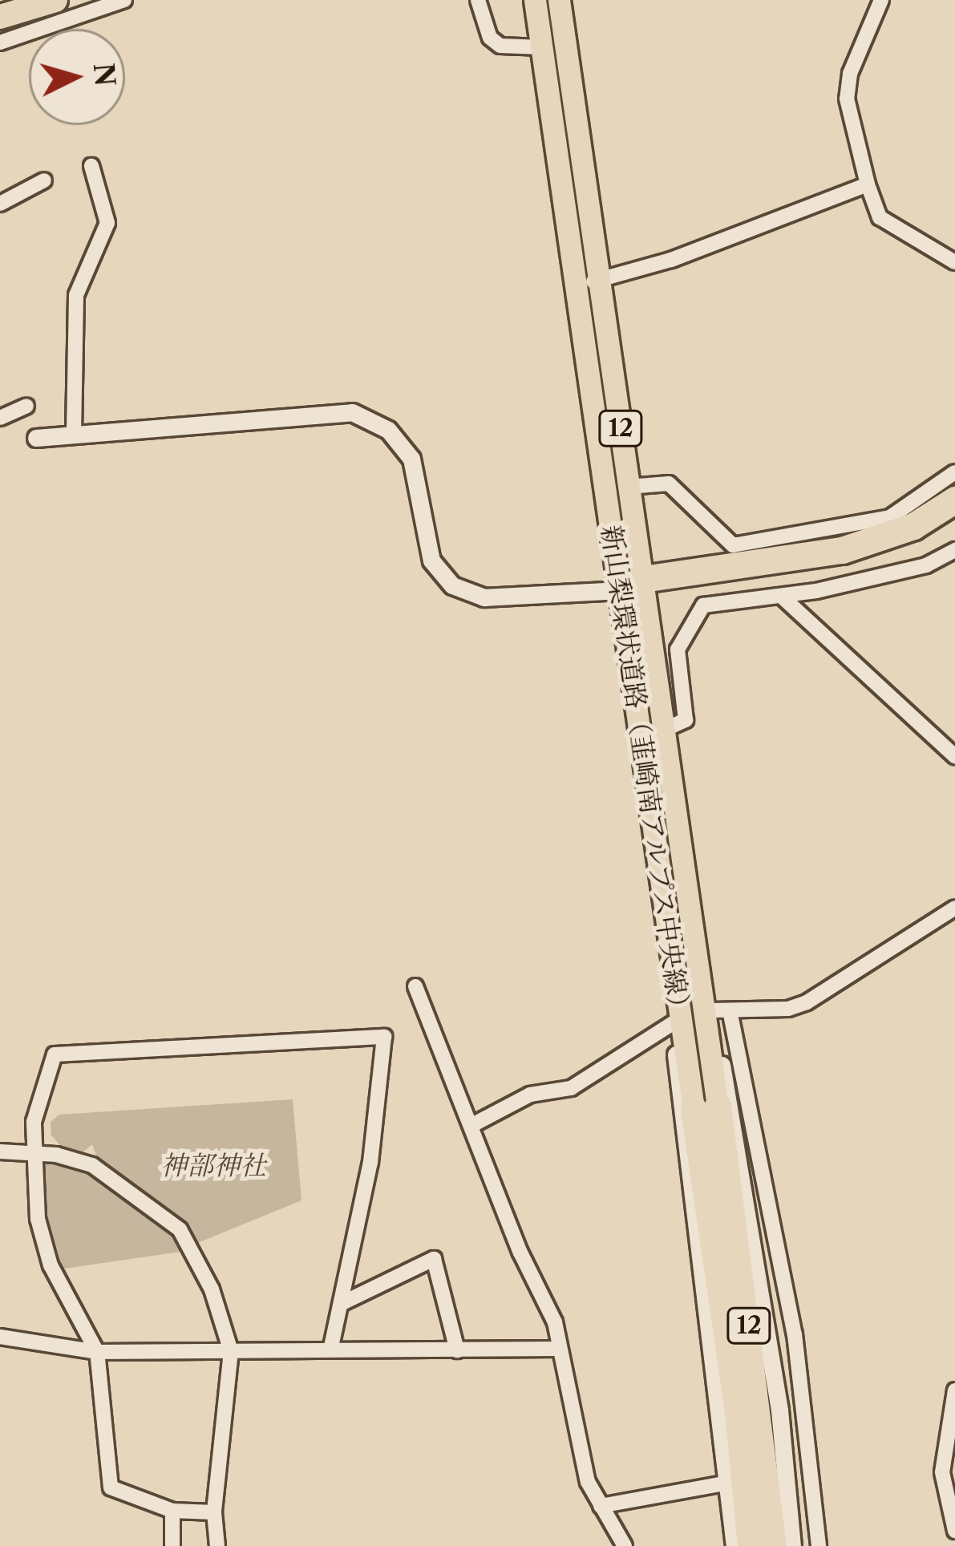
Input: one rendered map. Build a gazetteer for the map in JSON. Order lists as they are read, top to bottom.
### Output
{
  "streets": {
    "highway": ["12", "新山梨環状道路（韮崎南アルプス中央線）"]
  },
  "parks": ["神部神社"],
  "north": "right"
}
